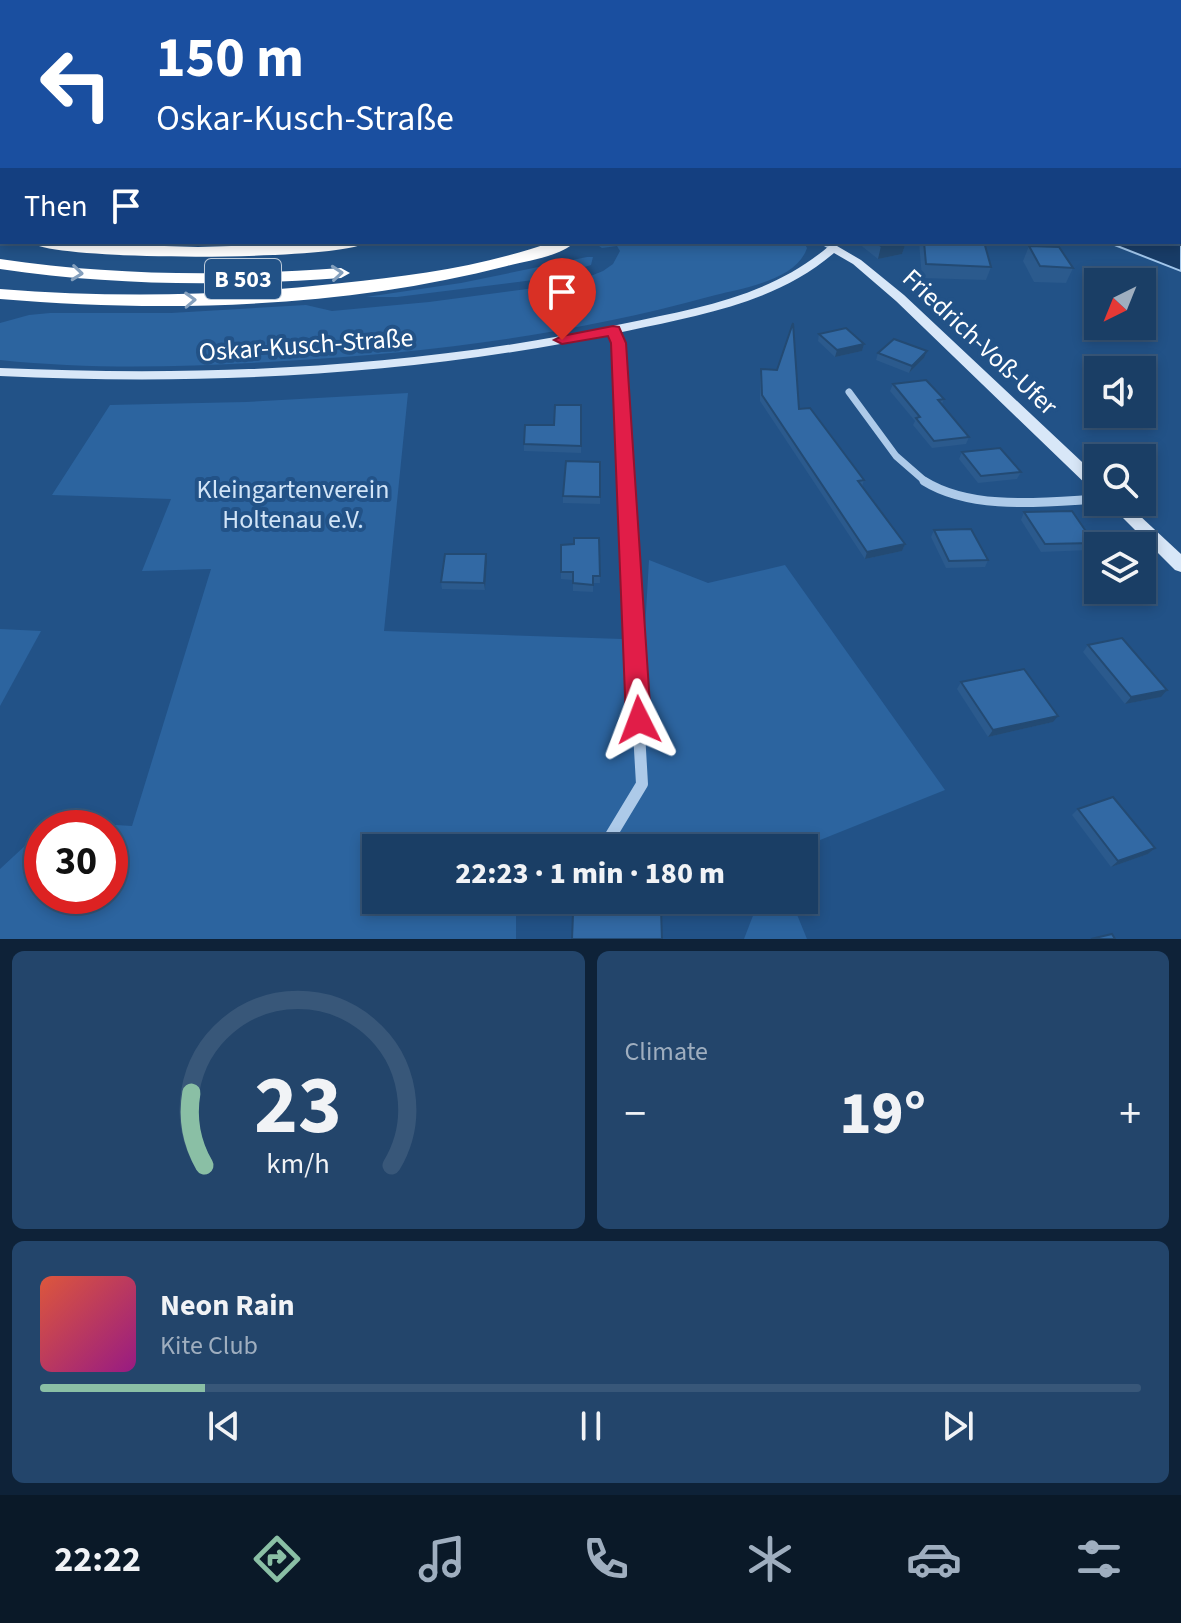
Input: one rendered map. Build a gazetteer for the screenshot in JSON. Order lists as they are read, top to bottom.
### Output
{
  "streets": {
    "highway": ["B 503"],
    "street": ["Friedrich-Voß-Ufer", "Oskar-Kusch-Straße"]
  },
  "crossings": [
    ["Friedrich-Voß-Ufer", "Oskar-Kusch-Straße"]
  ],
  "parks": ["Kleingartenverein Holtenau e.V."],
  "north": "bottom left",
  "page": {
    "turn": ["150 m", "Oskar-Kusch-Straße"],
    "then": "Then",
    "limit": "30",
    "trip": "22:23 · 1 min · 180 m",
    "tile": "Climate",
    "heat": ["−", "19°", "+"],
    "song": ["Neon Rain", "Kite Club"],
    "tabs": "22:22",
    "gauge": ["23", "km/h"]
  }
}
